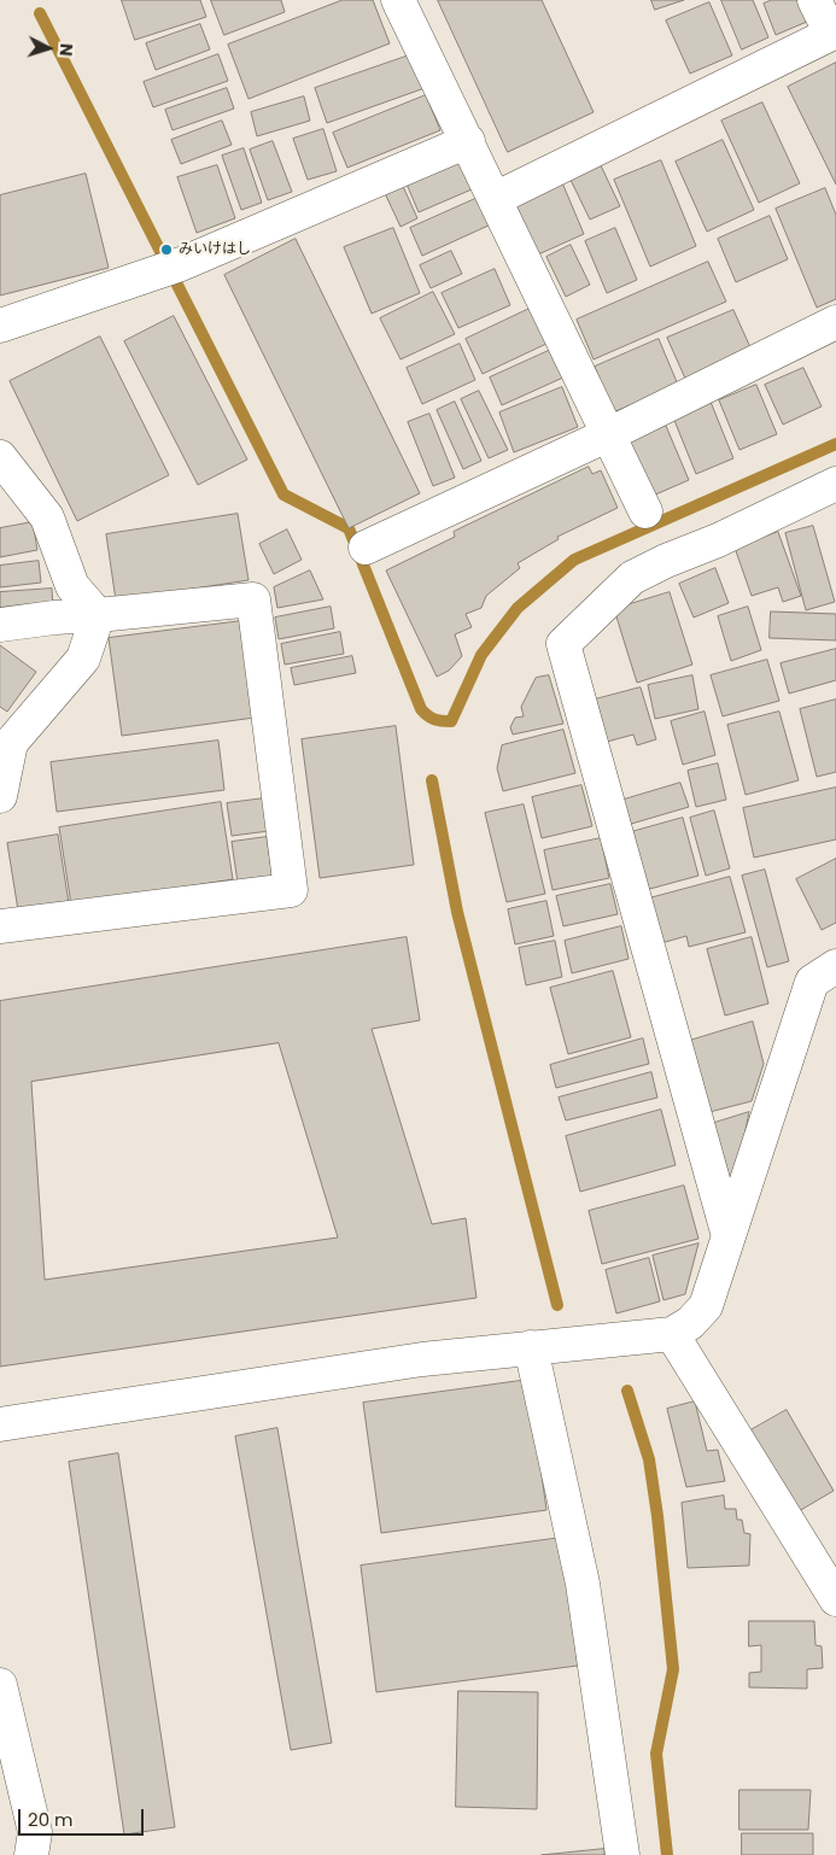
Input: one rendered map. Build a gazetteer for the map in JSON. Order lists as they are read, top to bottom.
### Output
{
  "places": ["みいけはし"],
  "scale_bar": "20 m",
  "north": "right"
}
